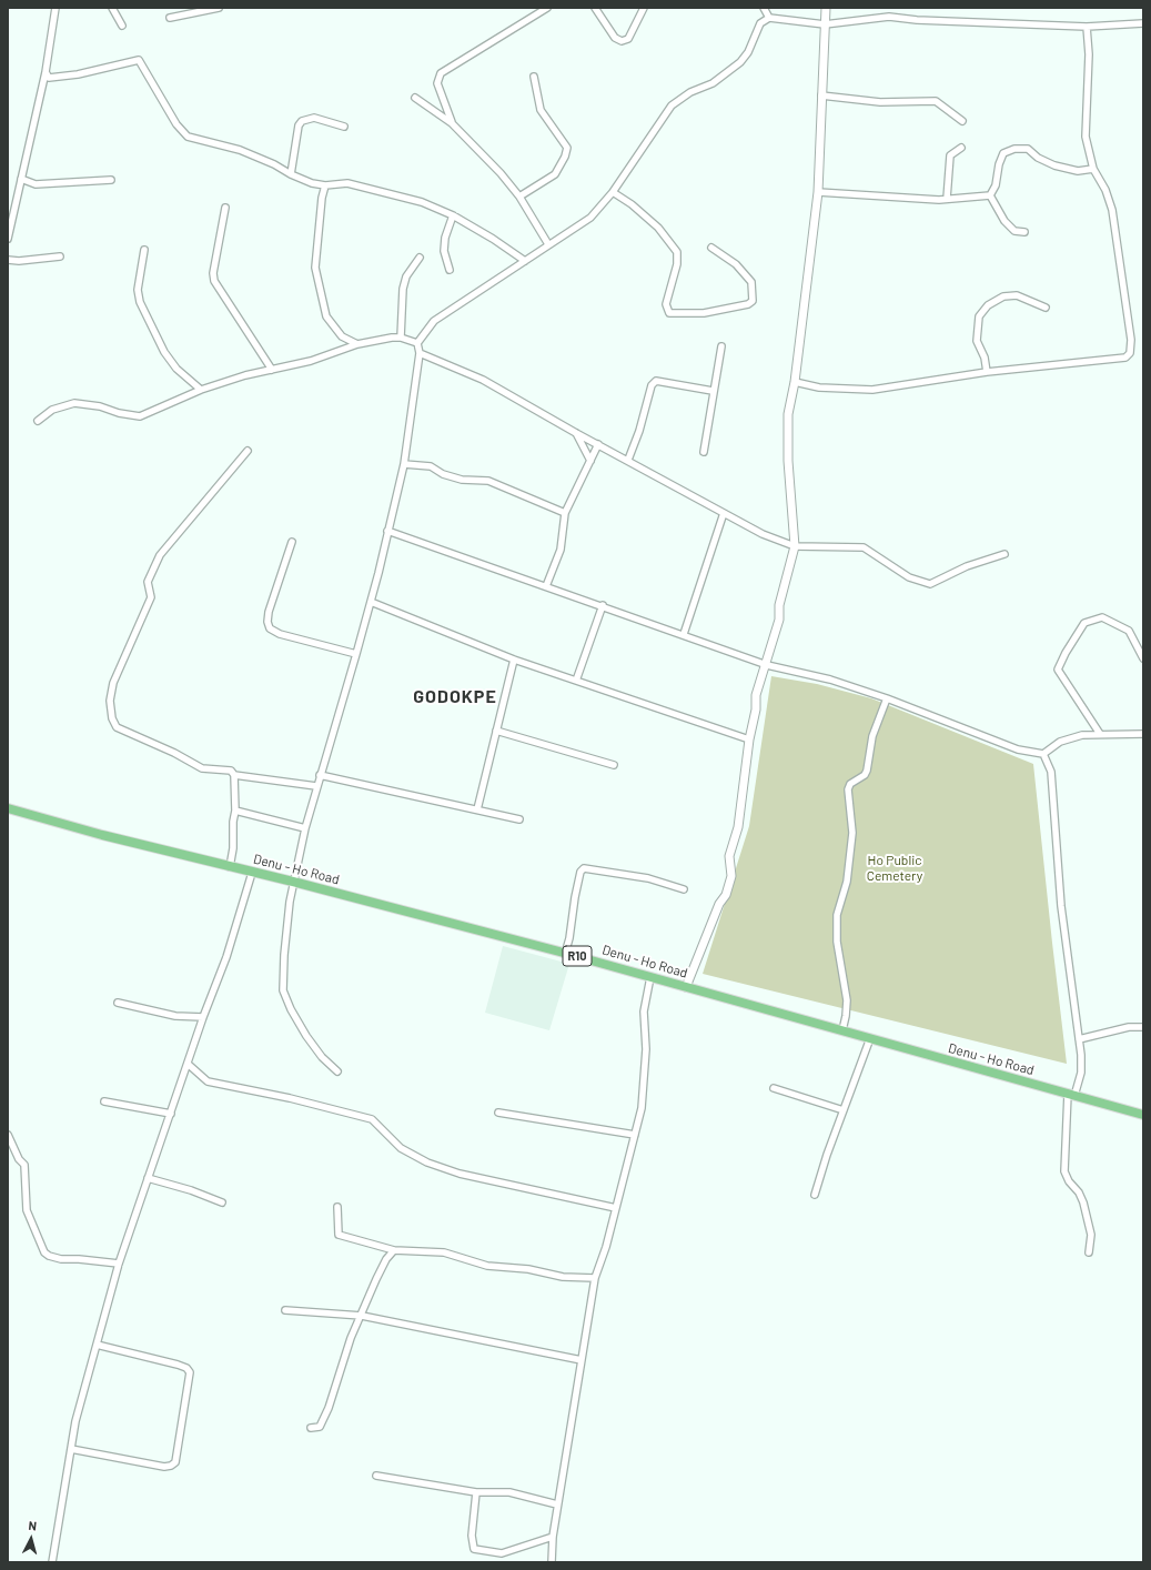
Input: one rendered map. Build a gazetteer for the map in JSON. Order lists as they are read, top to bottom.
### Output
{
  "streets": {
    "main road": ["Denu - Ho Road", "R10"]
  },
  "districts": ["GODOKPE"],
  "parks": ["Ho Public Cemetery"],
  "north": "top"
}
